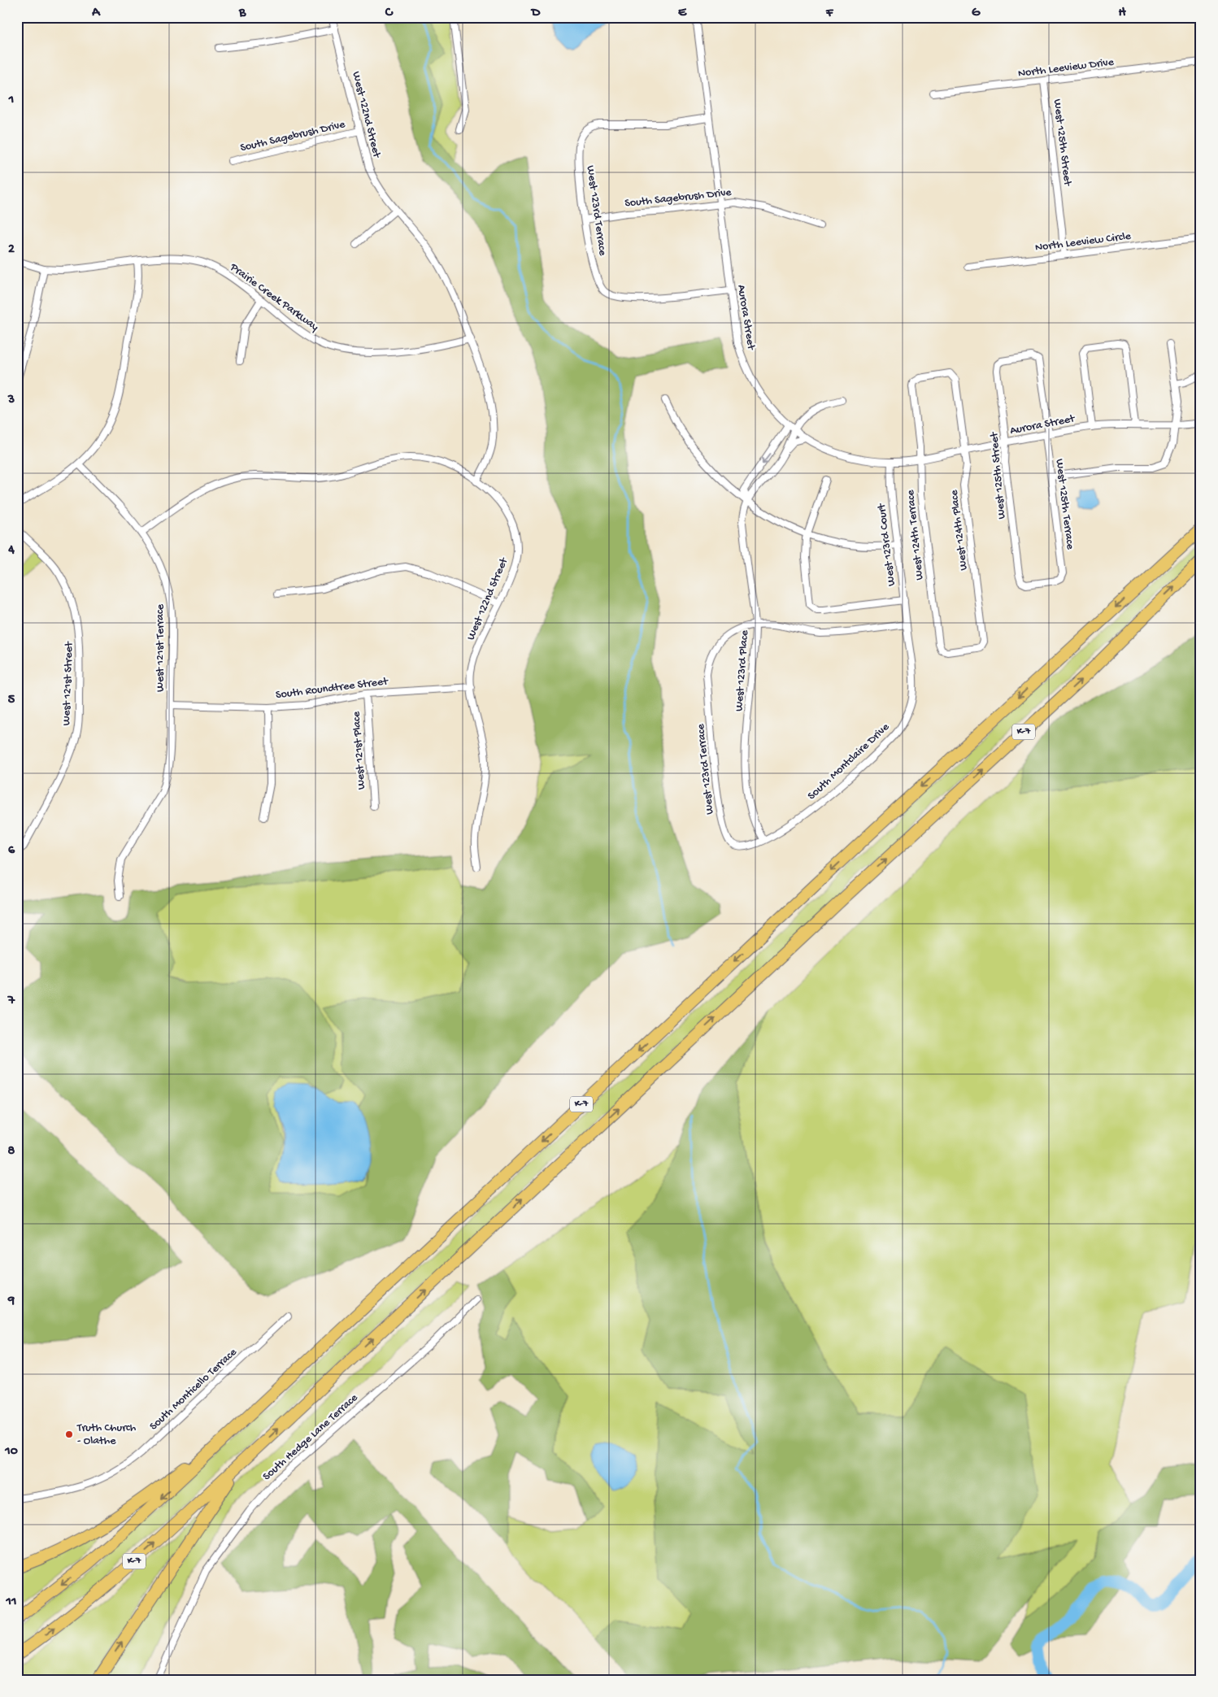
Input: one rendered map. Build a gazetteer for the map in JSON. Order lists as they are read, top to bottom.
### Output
{
  "streets": {
    "highway": ["K-7"],
    "street": [
      "North Leeview Drive",
      "West 122nd Street",
      "South Sagebrush Drive",
      "West 125th Street",
      "West 123rd Terrace",
      "North Leeview Circle",
      "Prairie Creek Parkway",
      "Aurora Street",
      "West 125th Terrace",
      "West 124th Place",
      "West 124th Terrace",
      "West 123rd Court",
      "West 121st Terrace",
      "West 123rd Place",
      "West 121st Street",
      "South Roundtree Street",
      "West 121st Place",
      "South Montclaire Drive",
      "South Monticello Terrace",
      "South Hedge Lane Terrace"
    ]
  },
  "crossings": [
    ["North Leeview Drive", "West 125th Street"],
    ["West 122nd Street", "South Sagebrush Drive"],
    ["West 122nd Street", "Prairie Creek Parkway"],
    ["West 122nd Street", "South Roundtree Street"],
    ["South Sagebrush Drive", "West 123rd Terrace"],
    ["South Sagebrush Drive", "Aurora Street"],
    ["West 125th Street", "North Leeview Circle"],
    ["West 125th Street", "Aurora Street"],
    ["West 125th Street", "West 125th Terrace"],
    ["West 123rd Terrace", "Aurora Street"],
    ["West 123rd Terrace", "West 123rd Place"],
    ["West 123rd Terrace", "South Montclaire Drive"],
    ["Aurora Street", "West 125th Terrace"],
    ["Aurora Street", "West 124th Place"],
    ["Aurora Street", "West 124th Terrace"],
    ["Aurora Street", "West 123rd Court"],
    ["Aurora Street", "West 123rd Place"],
    ["West 124th Place", "West 124th Terrace"],
    ["West 123rd Court", "South Montclaire Drive"],
    ["West 121st Terrace", "South Roundtree Street"],
    ["West 123rd Place", "South Montclaire Drive"],
    ["South Roundtree Street", "West 121st Place"]
  ],
  "places": ["Truth Church - Olathe"],
  "grid": {
    "columns": [
      "A",
      "B",
      "C",
      "D",
      "E",
      "F",
      "G",
      "H"
    ],
    "rows": [
      "1",
      "2",
      "3",
      "4",
      "5",
      "6",
      "7",
      "8",
      "9",
      "10",
      "11"
    ]
  }
}
